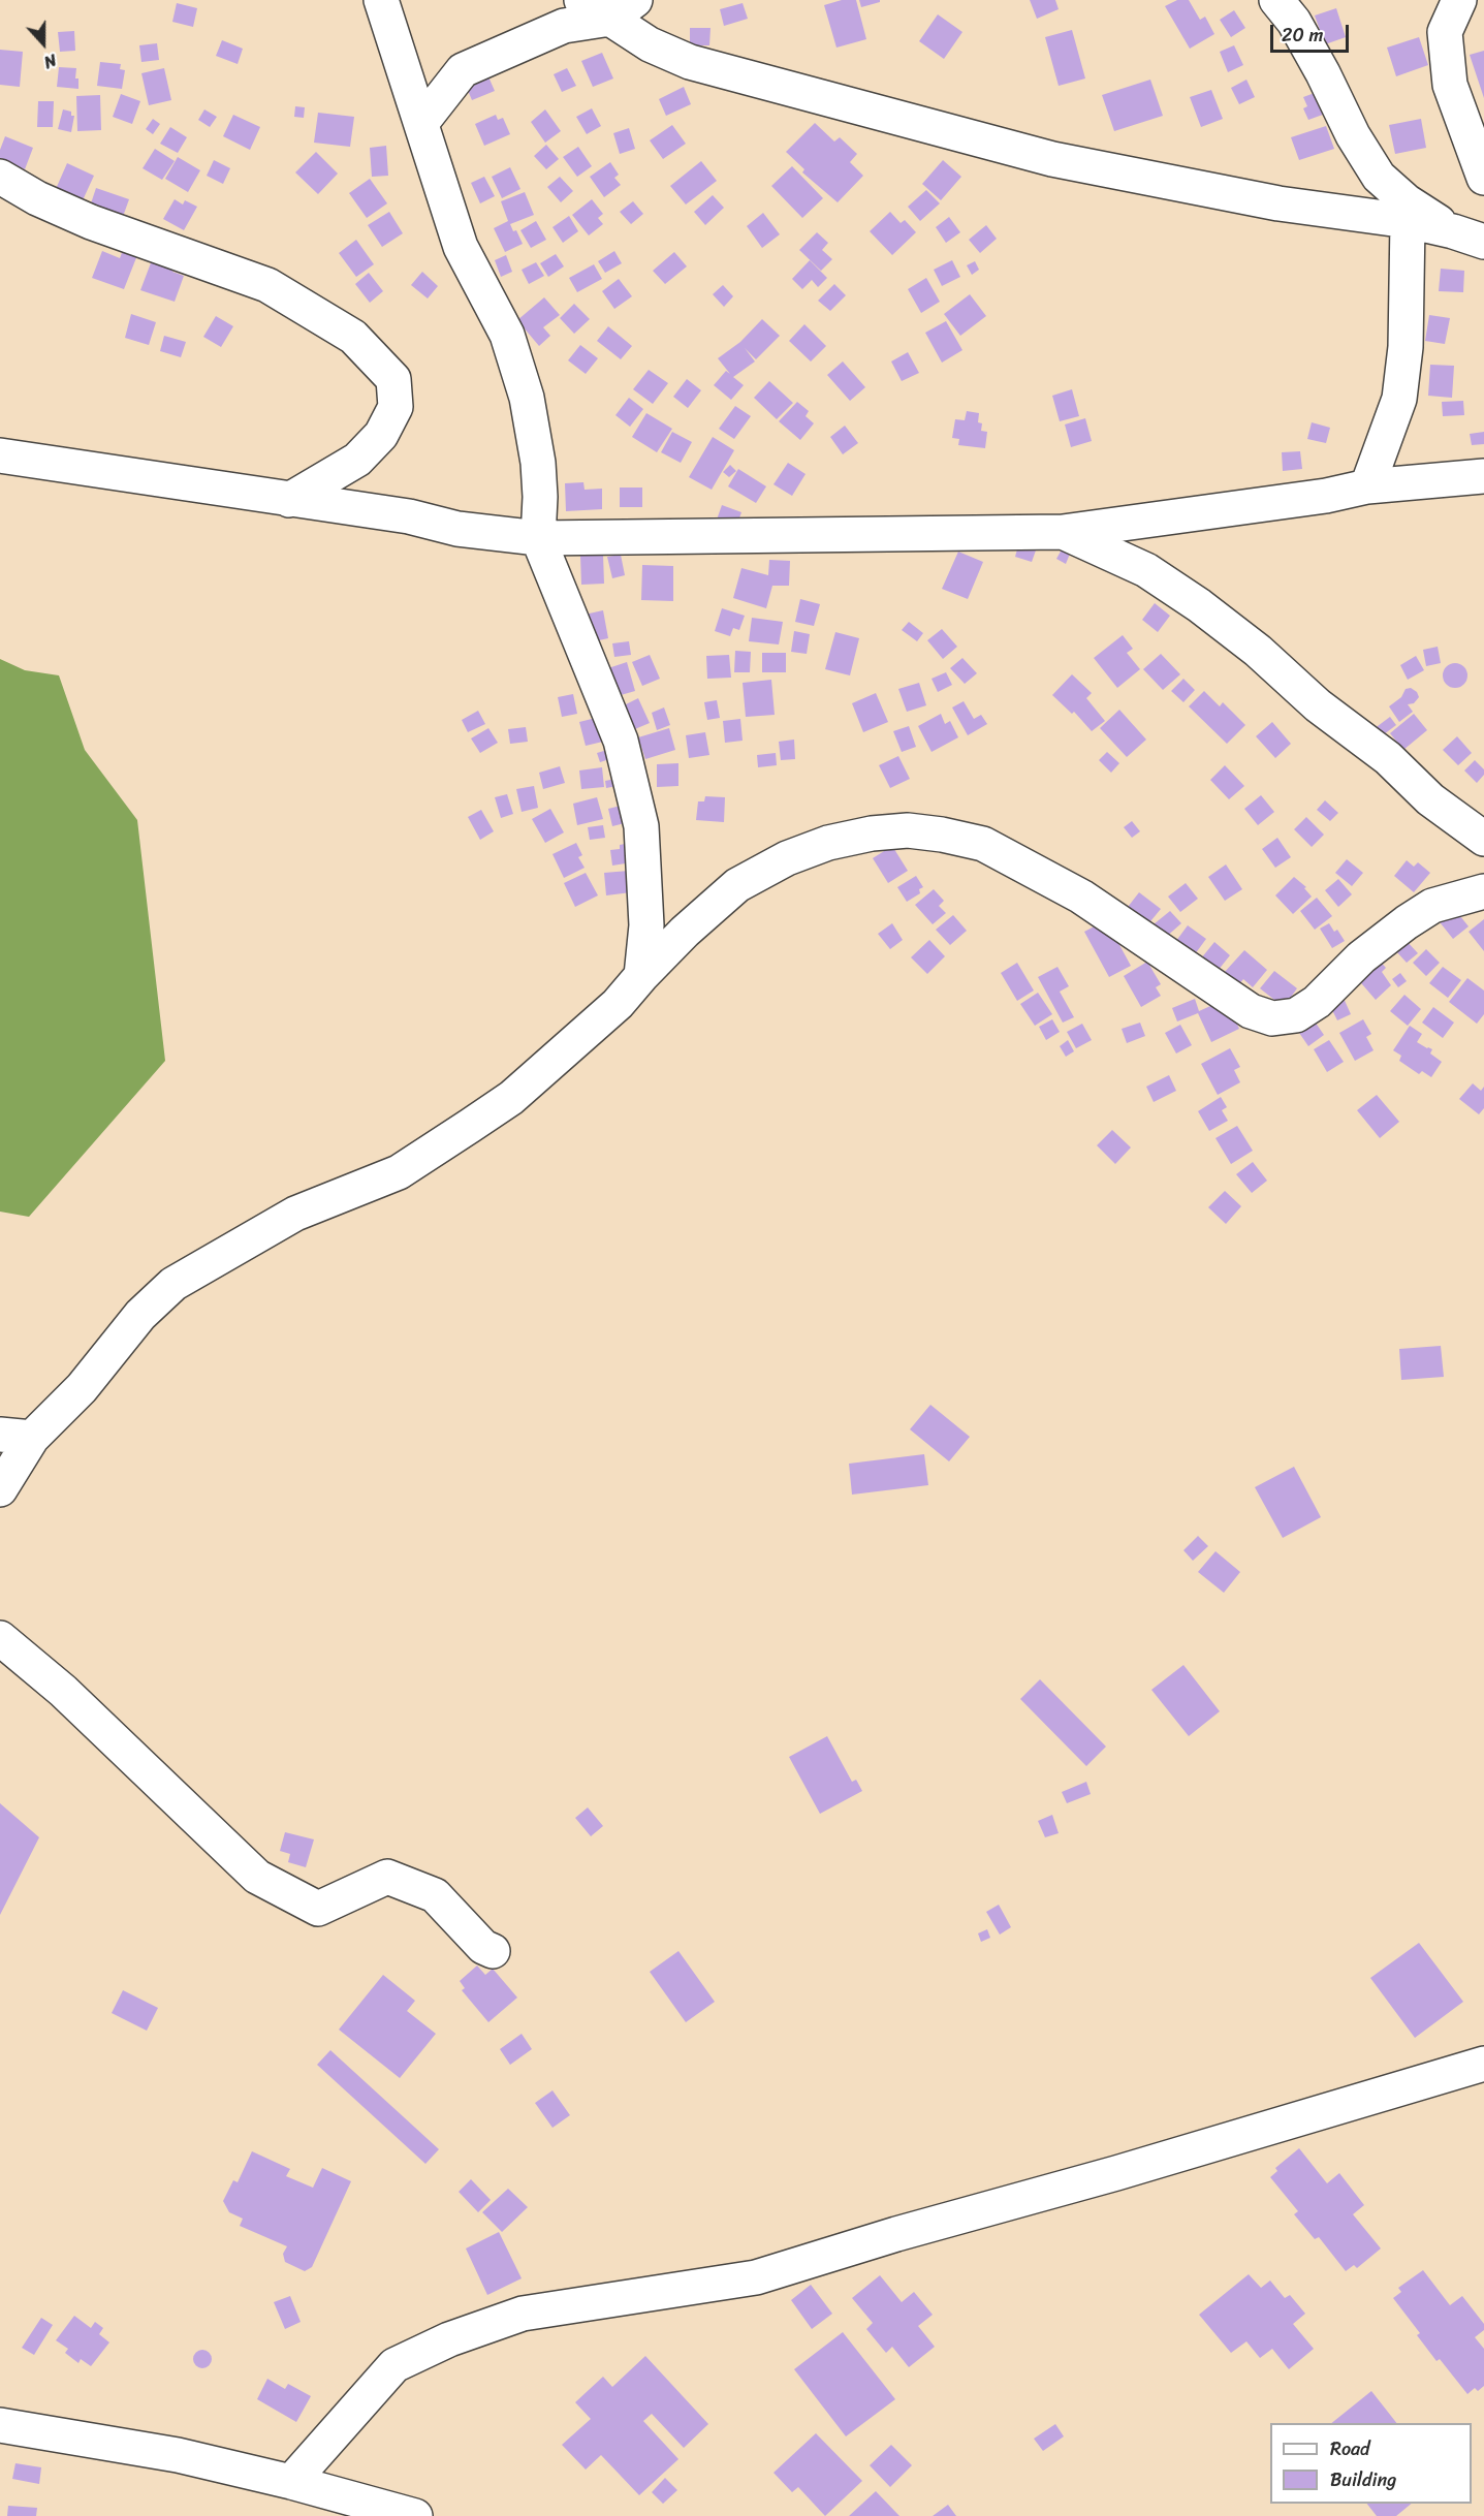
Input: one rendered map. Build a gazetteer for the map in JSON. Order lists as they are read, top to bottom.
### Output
{
  "legend": ["Road", "Building"],
  "scale_bar": "20 m",
  "north": "bottom"
}
